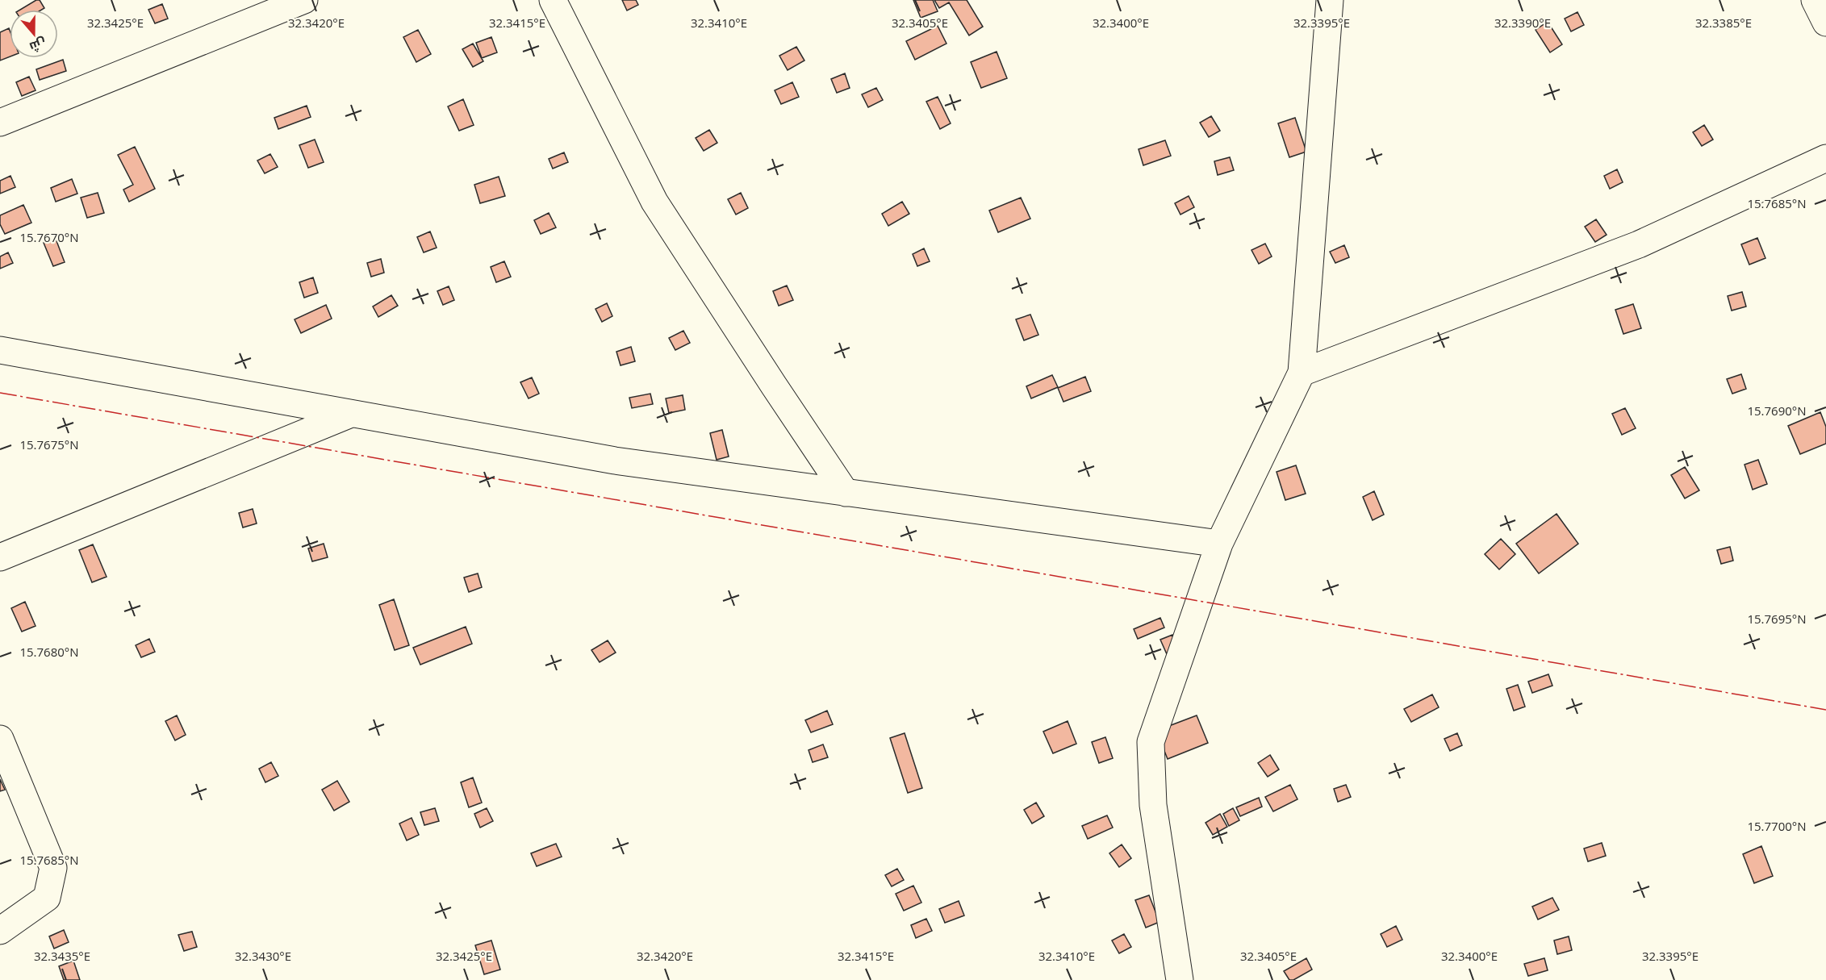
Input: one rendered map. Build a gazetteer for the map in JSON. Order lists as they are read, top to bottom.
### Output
{
  "north": "bottom",
  "coordinates": [
    "32.3390°E",
    "32.3385°E",
    "32.3425°E",
    "32.3420°E",
    "32.3415°E",
    "32.3410°E",
    "32.3405°E",
    "32.3400°E",
    "32.3395°E",
    "15.7685°N",
    "15.7670°N",
    "15.7690°N",
    "15.7675°N",
    "15.7695°N",
    "15.7680°N",
    "15.7700°N",
    "32.3435°E",
    "32.3430°E"
  ]
}
